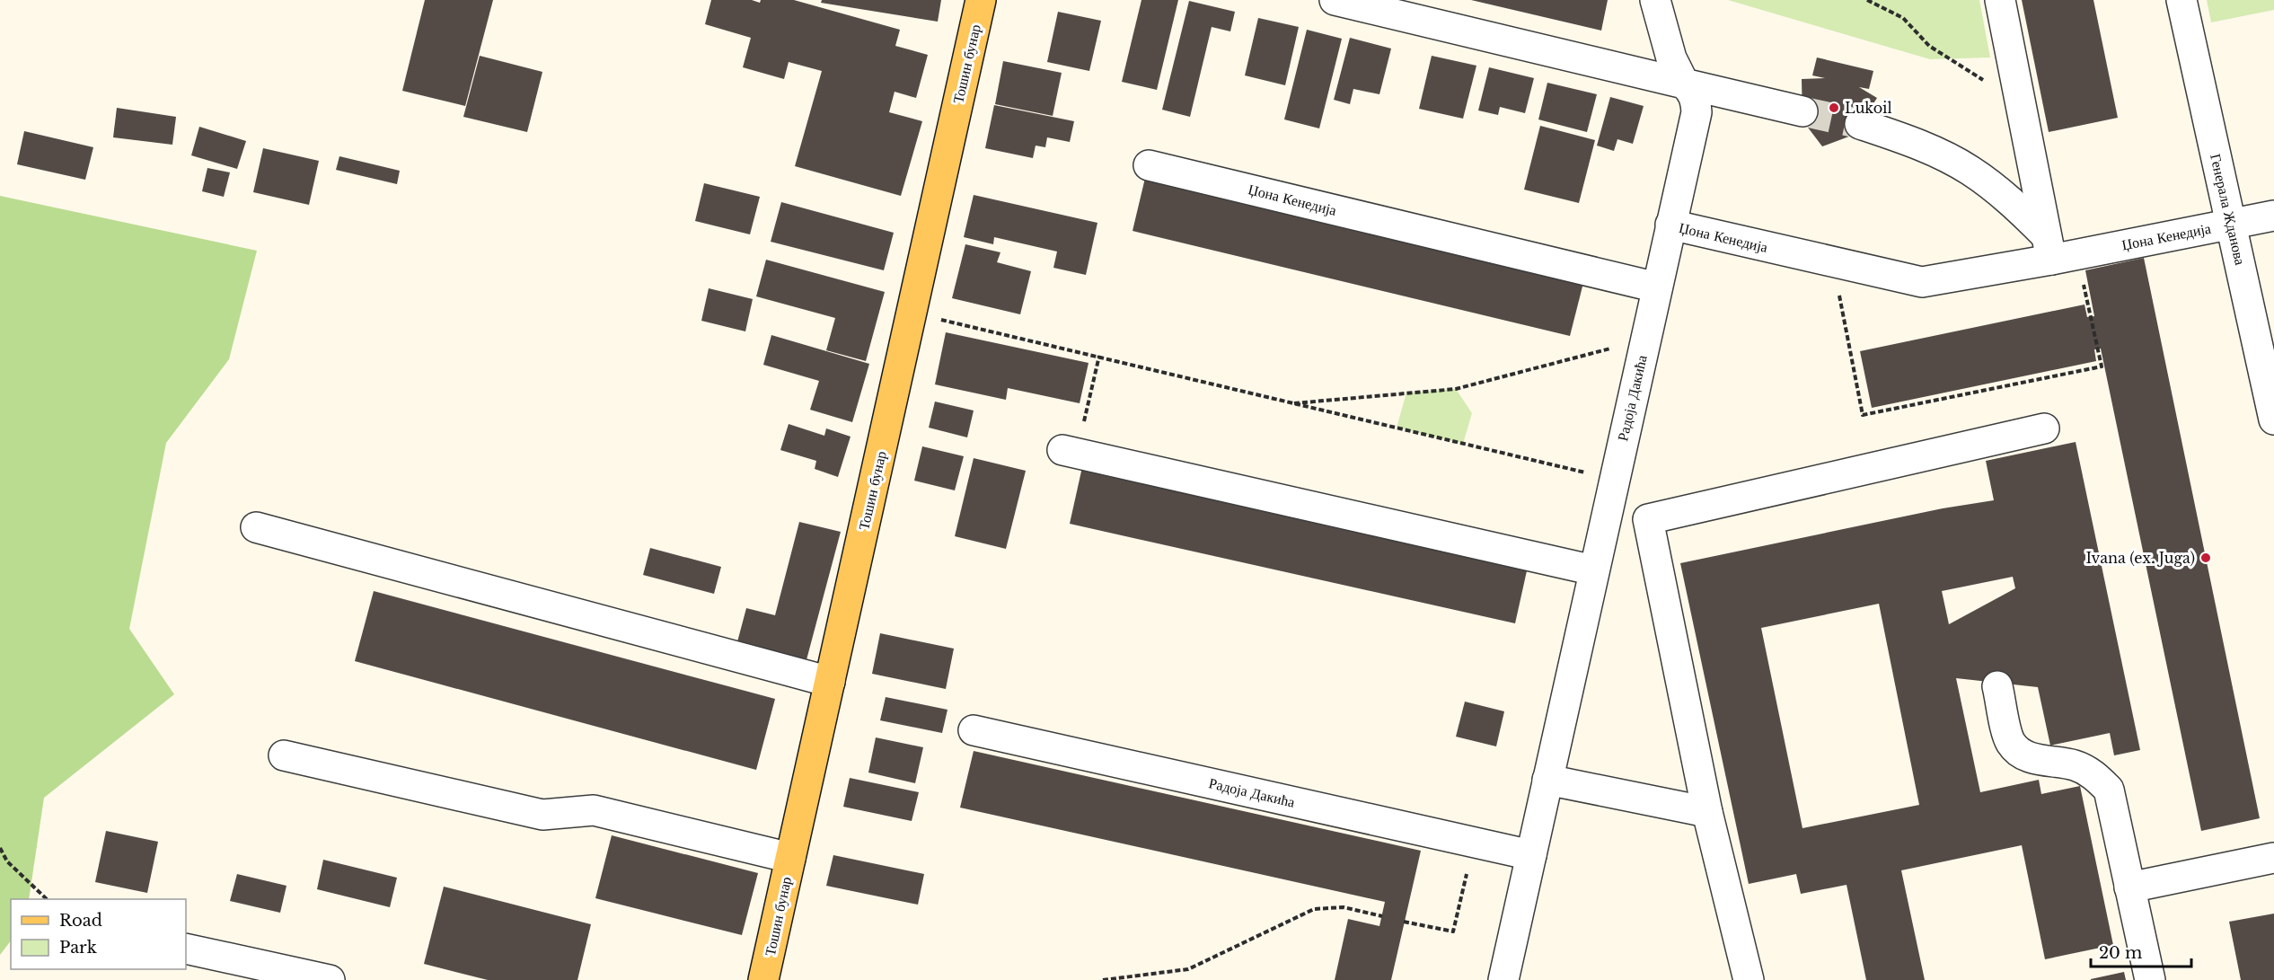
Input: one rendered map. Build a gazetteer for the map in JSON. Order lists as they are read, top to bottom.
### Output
{
  "streets": {
    "main road": ["Тошин бунар"],
    "street": ["Џона Кенедија", "Генерала Жданова", "Радоја Дакића"]
  },
  "crossings": [
    ["Џона Кенедија", "Генерала Жданова"],
    ["Џона Кенедија", "Радоја Дакића"]
  ],
  "places": ["Lukoil", "Ivana (ex. Juga)"],
  "legend": ["Road", "Park"],
  "scale_bar": "20 m"
}
